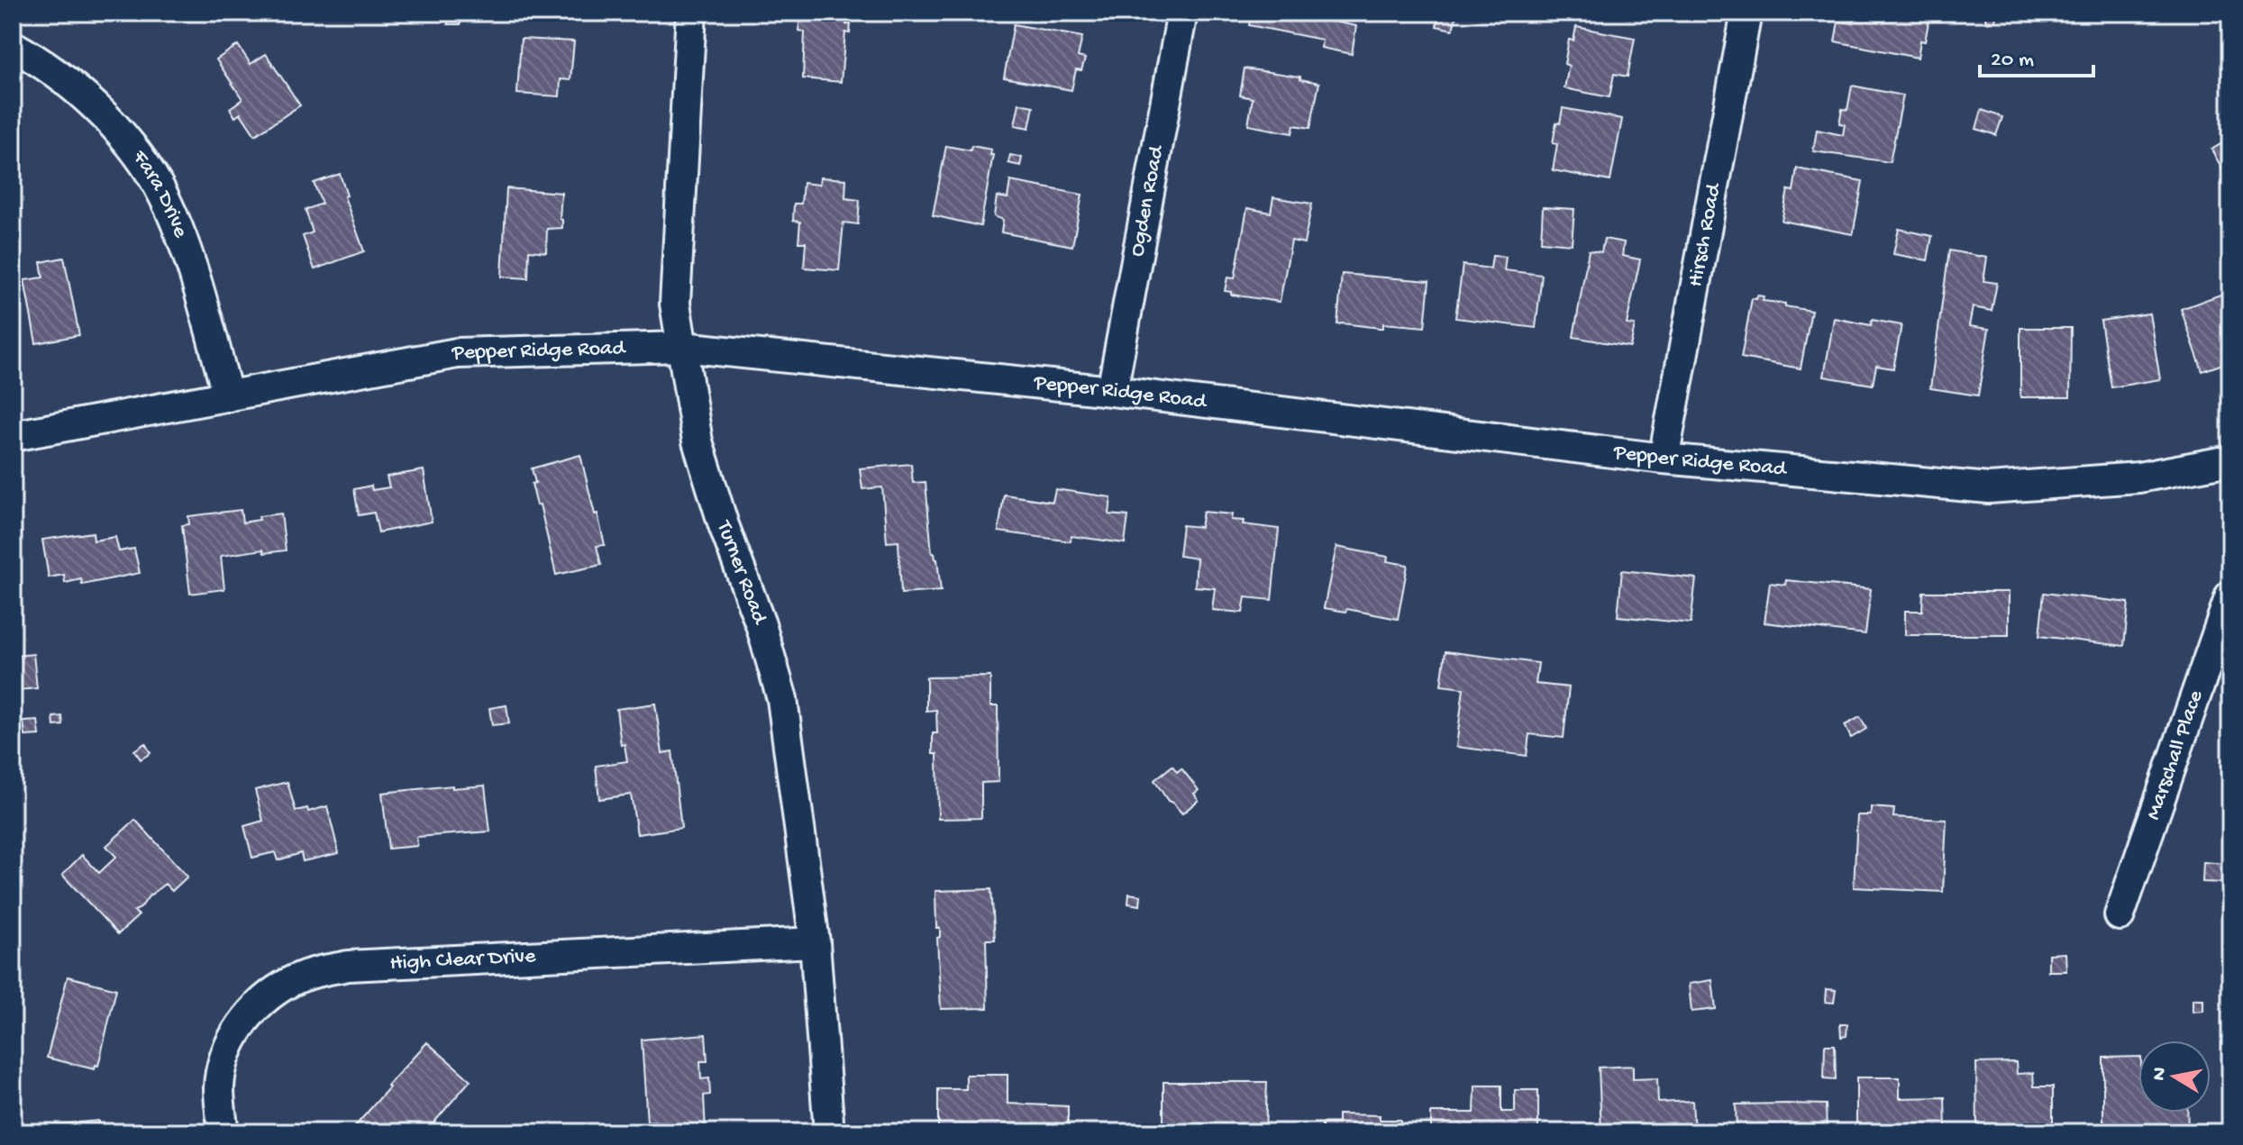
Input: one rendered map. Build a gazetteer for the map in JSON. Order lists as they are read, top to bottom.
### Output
{
  "streets": {
    "street": [
      "Fara Drive",
      "Ogden Road",
      "Hirsch Road",
      "Pepper Ridge Road",
      "Turner Road",
      "Marschall Place",
      "High Clear Drive"
    ]
  },
  "crossings": [
    ["Fara Drive", "Pepper Ridge Road"],
    ["Ogden Road", "Pepper Ridge Road"],
    ["Hirsch Road", "Pepper Ridge Road"],
    ["Pepper Ridge Road", "Turner Road"],
    ["Turner Road", "High Clear Drive"]
  ],
  "scale_bar": "20 m",
  "north": "left"
}
